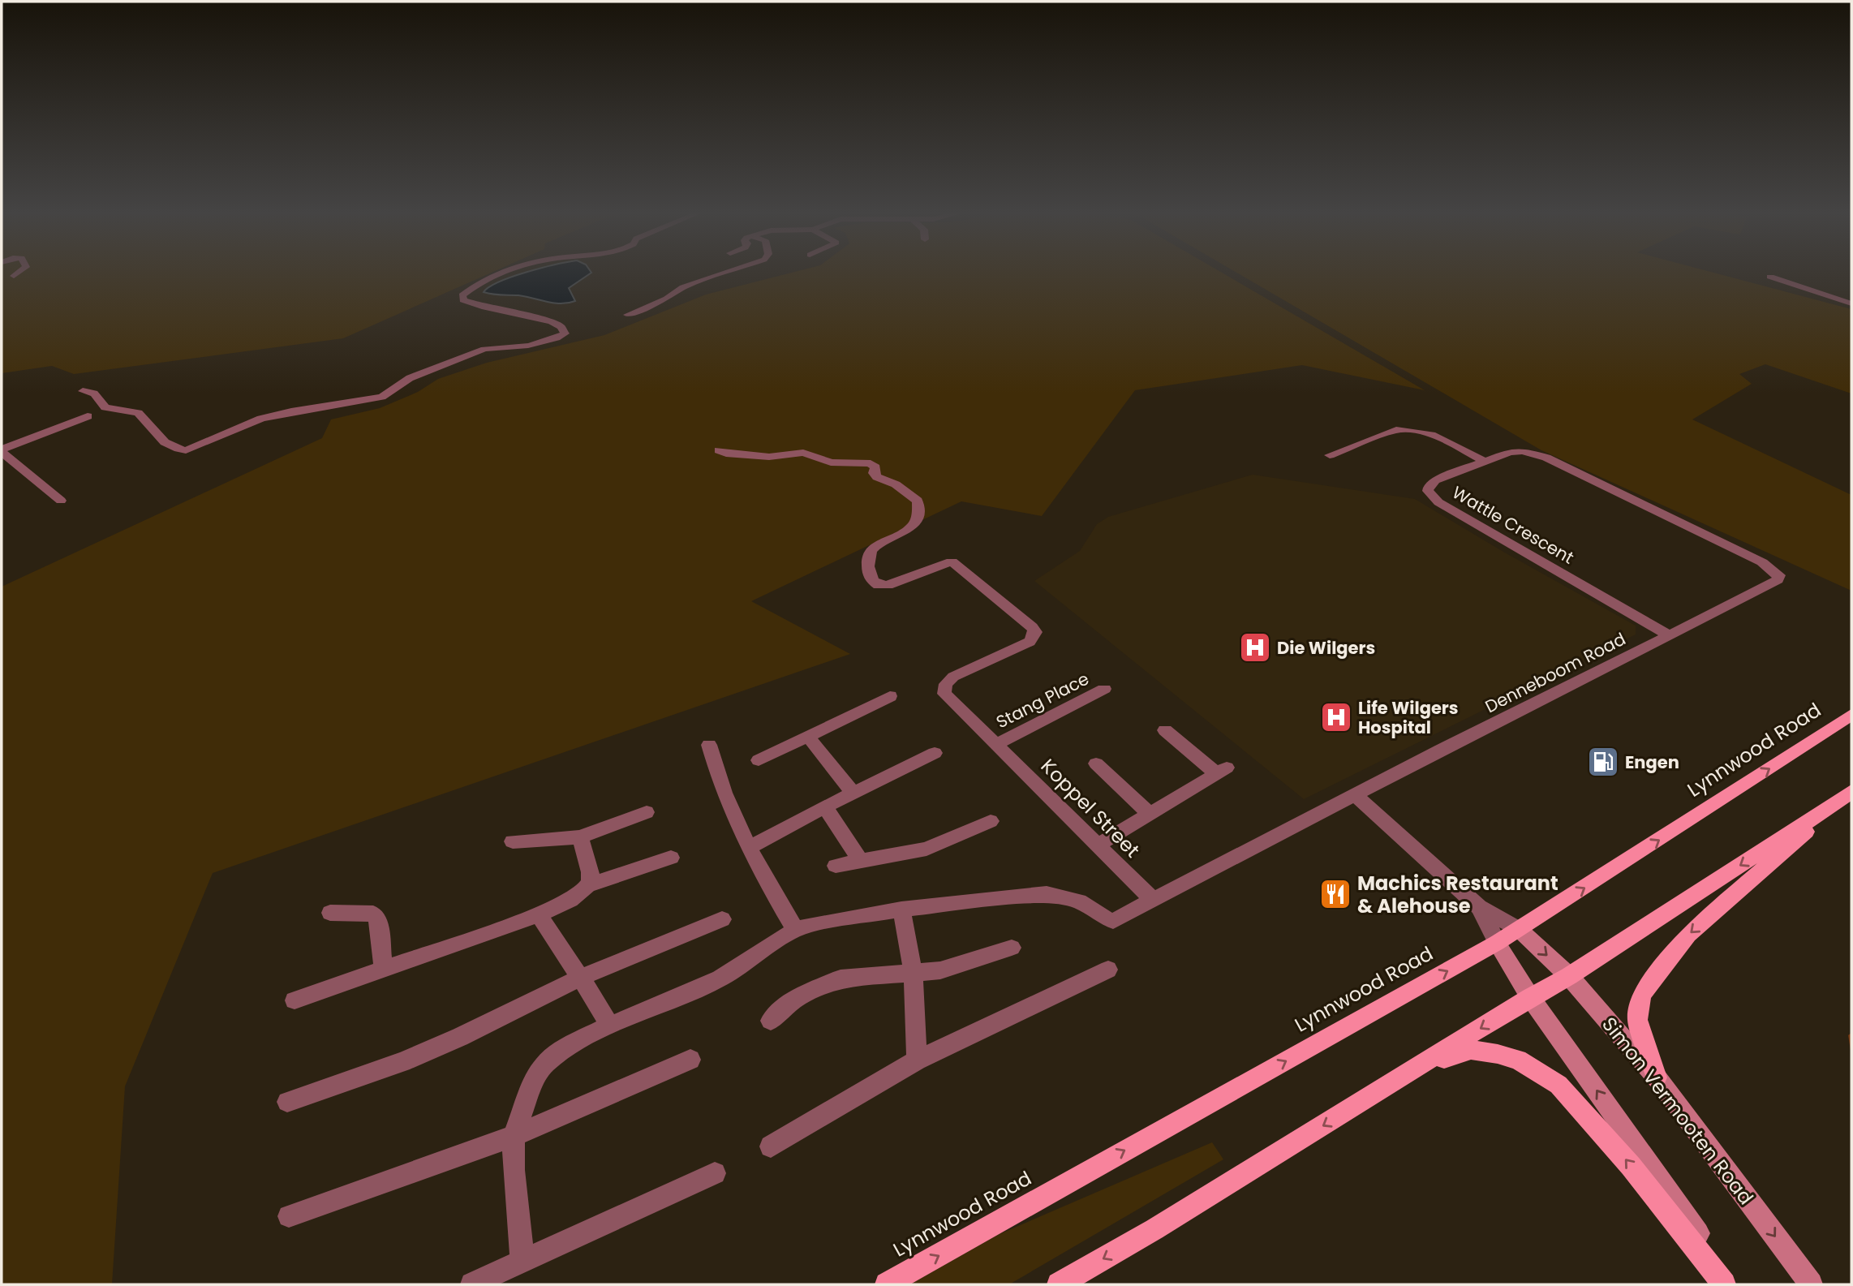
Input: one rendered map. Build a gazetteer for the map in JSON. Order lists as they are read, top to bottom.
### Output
{
  "streets": {
    "main road": ["Lynnwood Road", "Simon Vermooten Road"],
    "street": [
      "Wattle Crescent",
      "Denneboom Road",
      "Stang Place",
      "Koppel Street"
    ]
  },
  "crossings": [
    ["Wattle Crescent", "Denneboom Road"],
    ["Denneboom Road", "Koppel Street"],
    ["Denneboom Road", "Simon Vermooten Road"],
    ["Stang Place", "Koppel Street"],
    ["Lynnwood Road", "Simon Vermooten Road"]
  ],
  "places": {
    "hospital": ["Die Wilgers", "Life Wilgers Hospital"],
    "fuel station": ["Engen"],
    "restaurant": ["Machics Restaurant & Alehouse"]
  }
}
